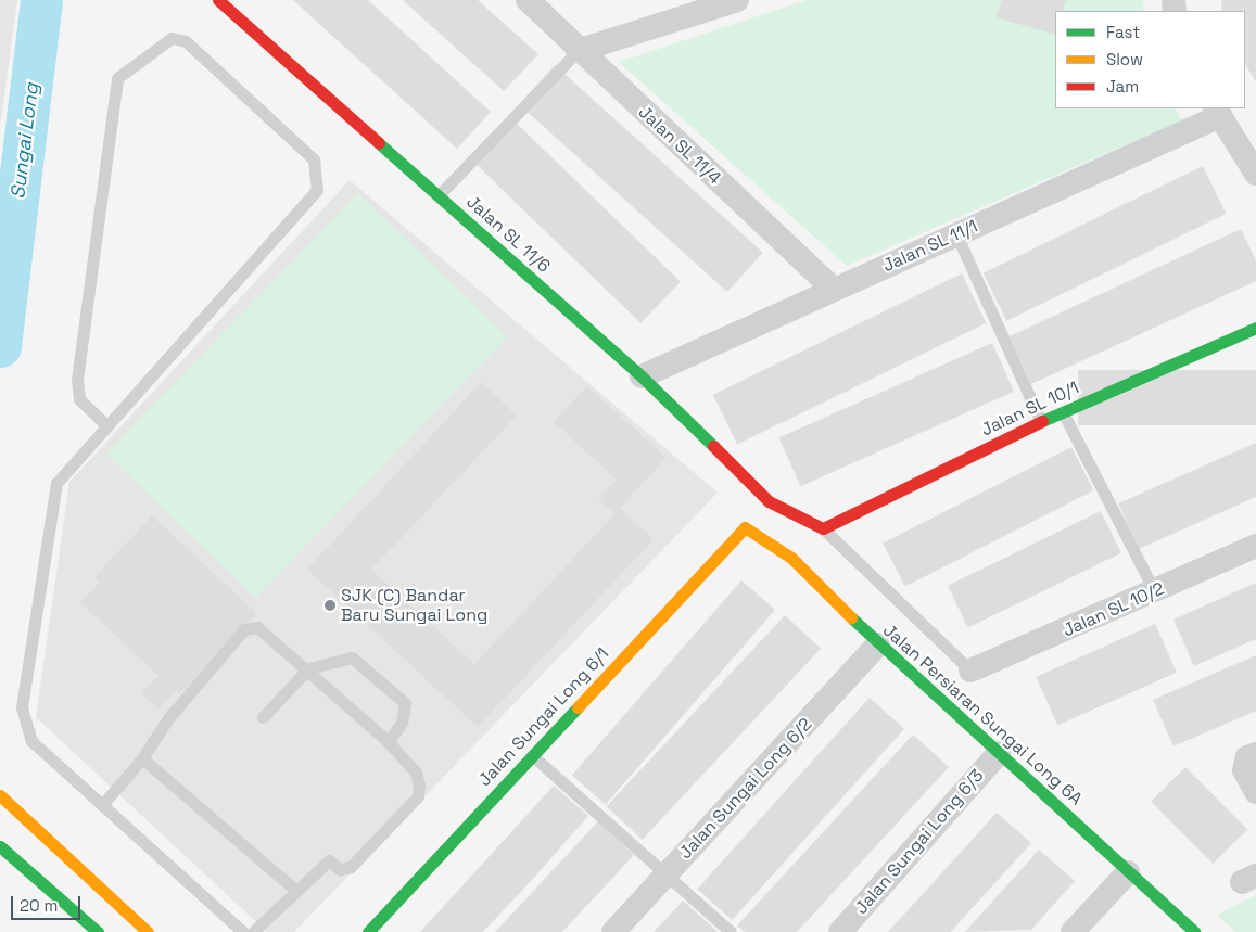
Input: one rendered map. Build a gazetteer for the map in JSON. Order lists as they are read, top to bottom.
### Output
{
  "streets": {
    "street": [
      "Jalan SL 11/4",
      "Jalan SL 11/6",
      "Jalan SL 11/1",
      "Jalan SL 10/1",
      "Jalan SL 10/2",
      "Jalan Persiaran Sungai Long 6A",
      "Jalan Sungai Long 6/1",
      "Jalan Sungai Long 6/2",
      "Jalan Sungai Long 6/3"
    ]
  },
  "crossings": [
    ["Jalan SL 11/4", "Jalan SL 11/1"],
    ["Jalan SL 11/6", "Jalan SL 11/1"],
    ["Jalan SL 11/6", "Jalan SL 10/1"],
    ["Jalan Persiaran Sungai Long 6A", "Jalan Sungai Long 6/1"],
    ["Jalan Persiaran Sungai Long 6A", "Jalan Sungai Long 6/2"],
    ["Jalan Persiaran Sungai Long 6A", "Jalan Sungai Long 6/3"]
  ],
  "water": ["Sungai Long"],
  "places": ["SJK (C) Bandar Baru Sungai Long"],
  "legend": ["Fast", "Slow", "Jam"],
  "scale_bar": "20 m"
}
